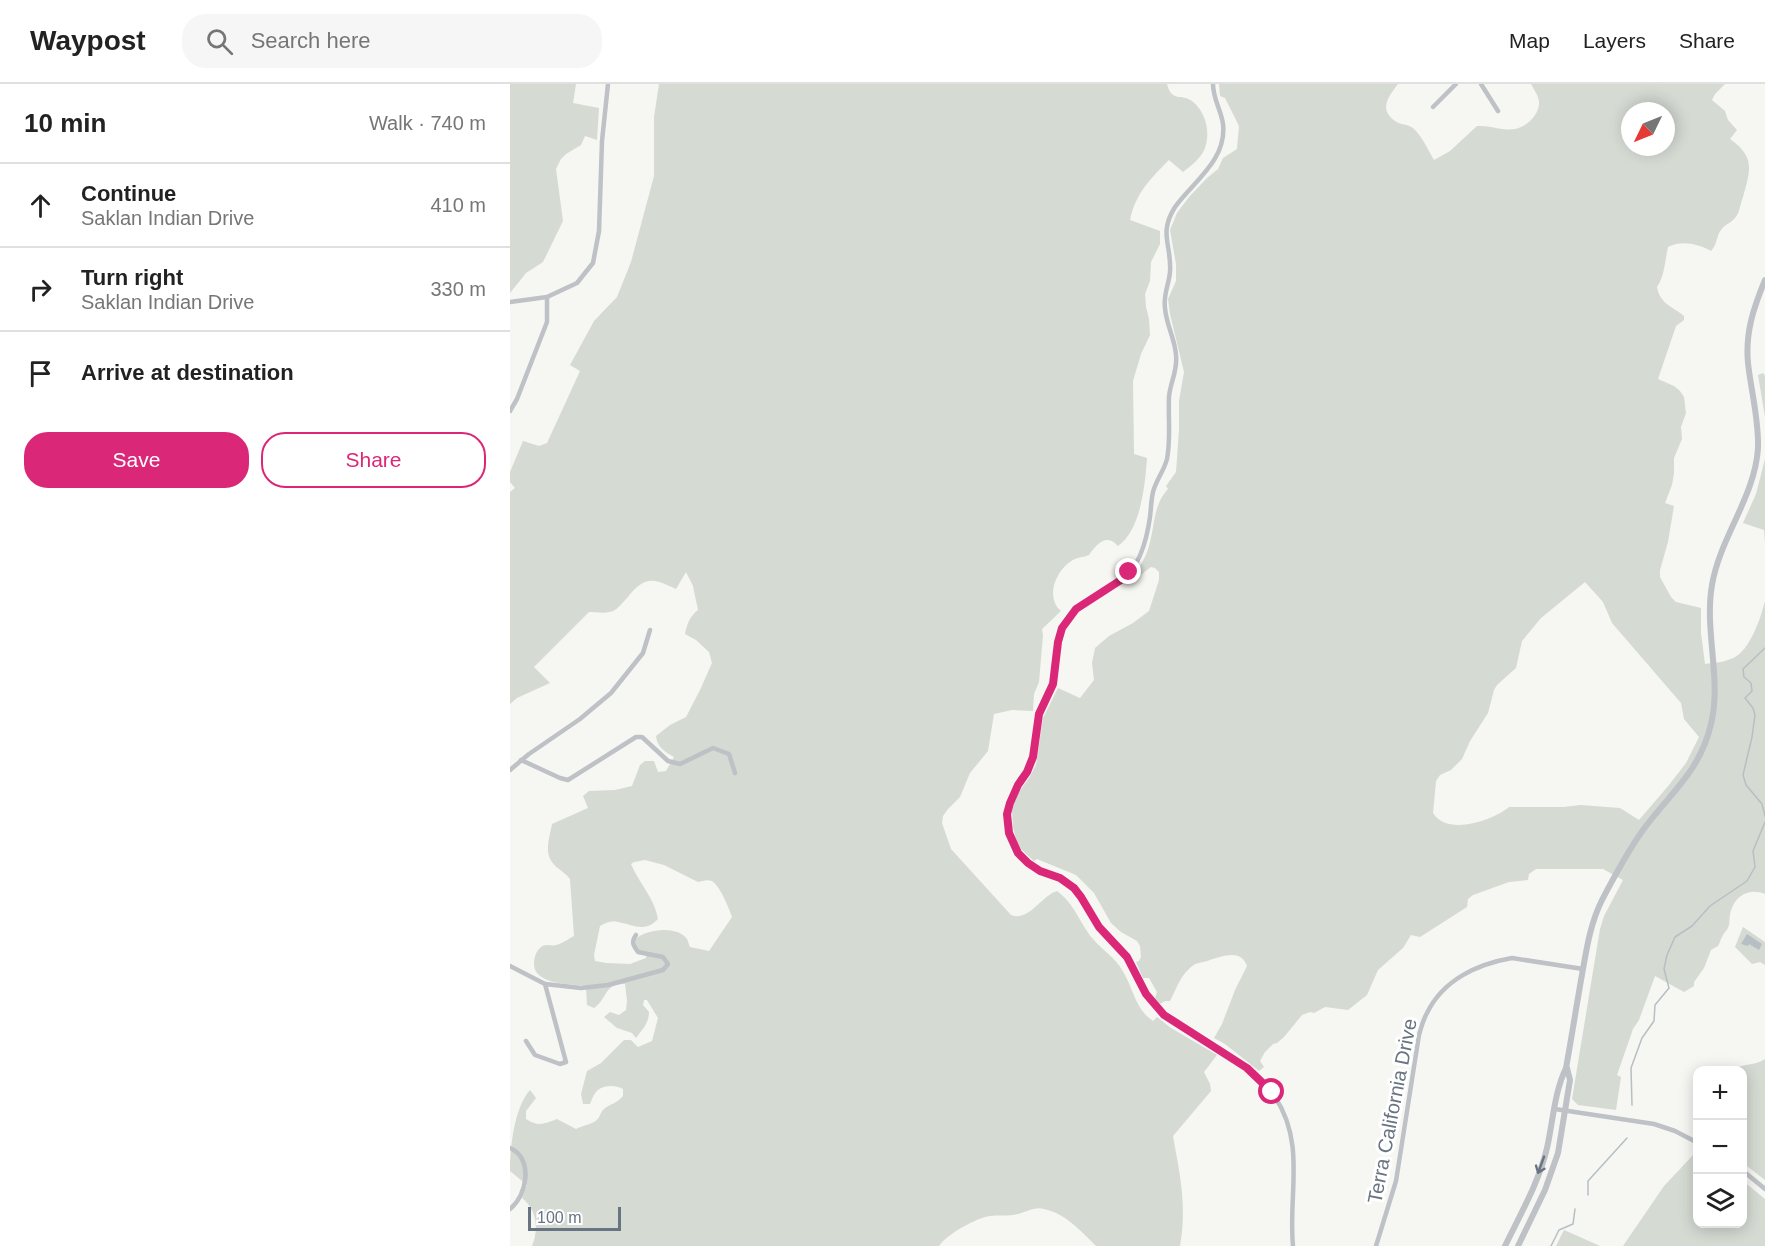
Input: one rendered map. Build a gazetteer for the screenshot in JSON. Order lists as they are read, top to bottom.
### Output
{
  "streets": {
    "street": ["Terra California Drive"]
  },
  "scale_bar": "100 m",
  "north": "bottom left",
  "page": {
    "header": "Waypost",
    "search": "Search here",
    "nav": ["Map", "Layers", "Share"],
    "heading": ["10 min", "Walk · 740 m"],
    "list": [
      ["Continue", "Saklan Indian Drive", "410 m"],
      ["Turn right", "Saklan Indian Drive", "330 m"],
      "Arrive at destination"
    ],
    "buttons": ["Save", "Share"],
    "map_buttons": ["+", "−"],
    "scale": "100 m"
  }
}
